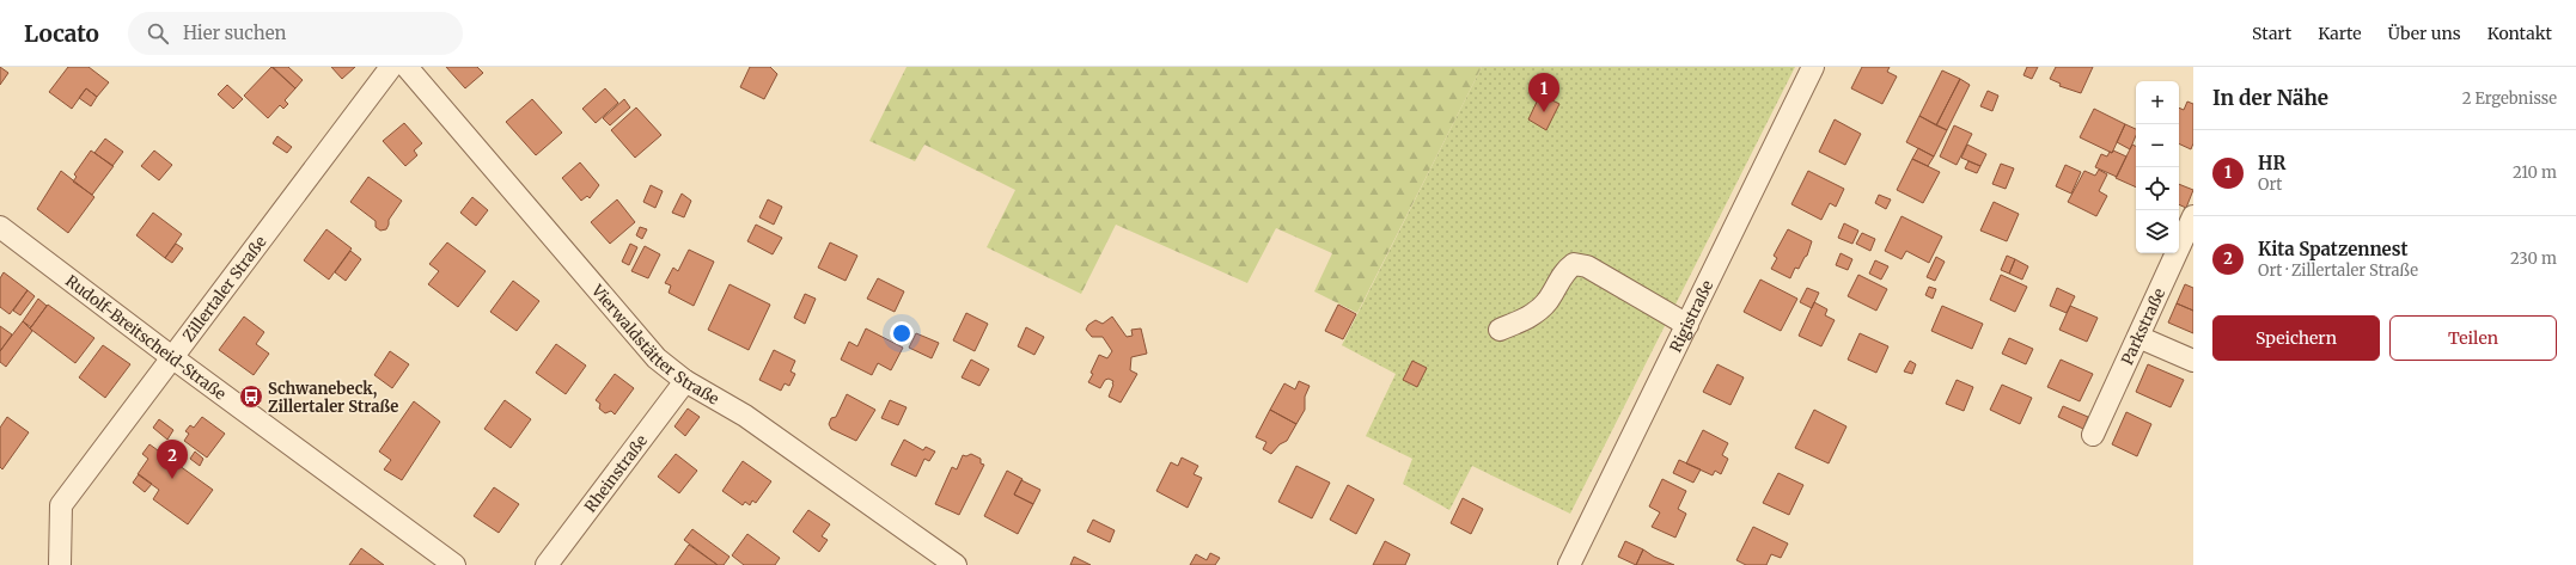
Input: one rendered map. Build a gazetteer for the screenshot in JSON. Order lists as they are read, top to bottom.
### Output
{
  "streets": {
    "street": [
      "Zillertaler Straße",
      "Rigistraße",
      "Parkstraße",
      "Rudolf-Breitscheid-Straße",
      "Vierwaldstätter Straße",
      "Rheinstraße"
    ]
  },
  "crossings": [
    ["Zillertaler Straße", "Rudolf-Breitscheid-Straße"],
    ["Vierwaldstätter Straße", "Rheinstraße"]
  ],
  "places": {
    "bus stop": ["Schwanebeck, Zillertaler Straße"]
  },
  "page": {
    "header": "Locato",
    "search": "Hier suchen",
    "nav": [
      "Start",
      "Karte",
      "Über uns",
      "Kontakt"
    ],
    "heading": ["In der Nähe", "2 Ergebnisse"],
    "pins": ["1", "2"],
    "map_buttons": ["+", "−"],
    "list": [
      {
        "mark": "1",
        "name": "HR",
        "note": "Ort",
        "value": "210 m"
      },
      {
        "mark": "2",
        "name": "Kita Spatzennest",
        "note": "Ort · Zillertaler Straße",
        "value": "230 m"
      }
    ],
    "buttons": ["Speichern", "Teilen"]
  }
}
